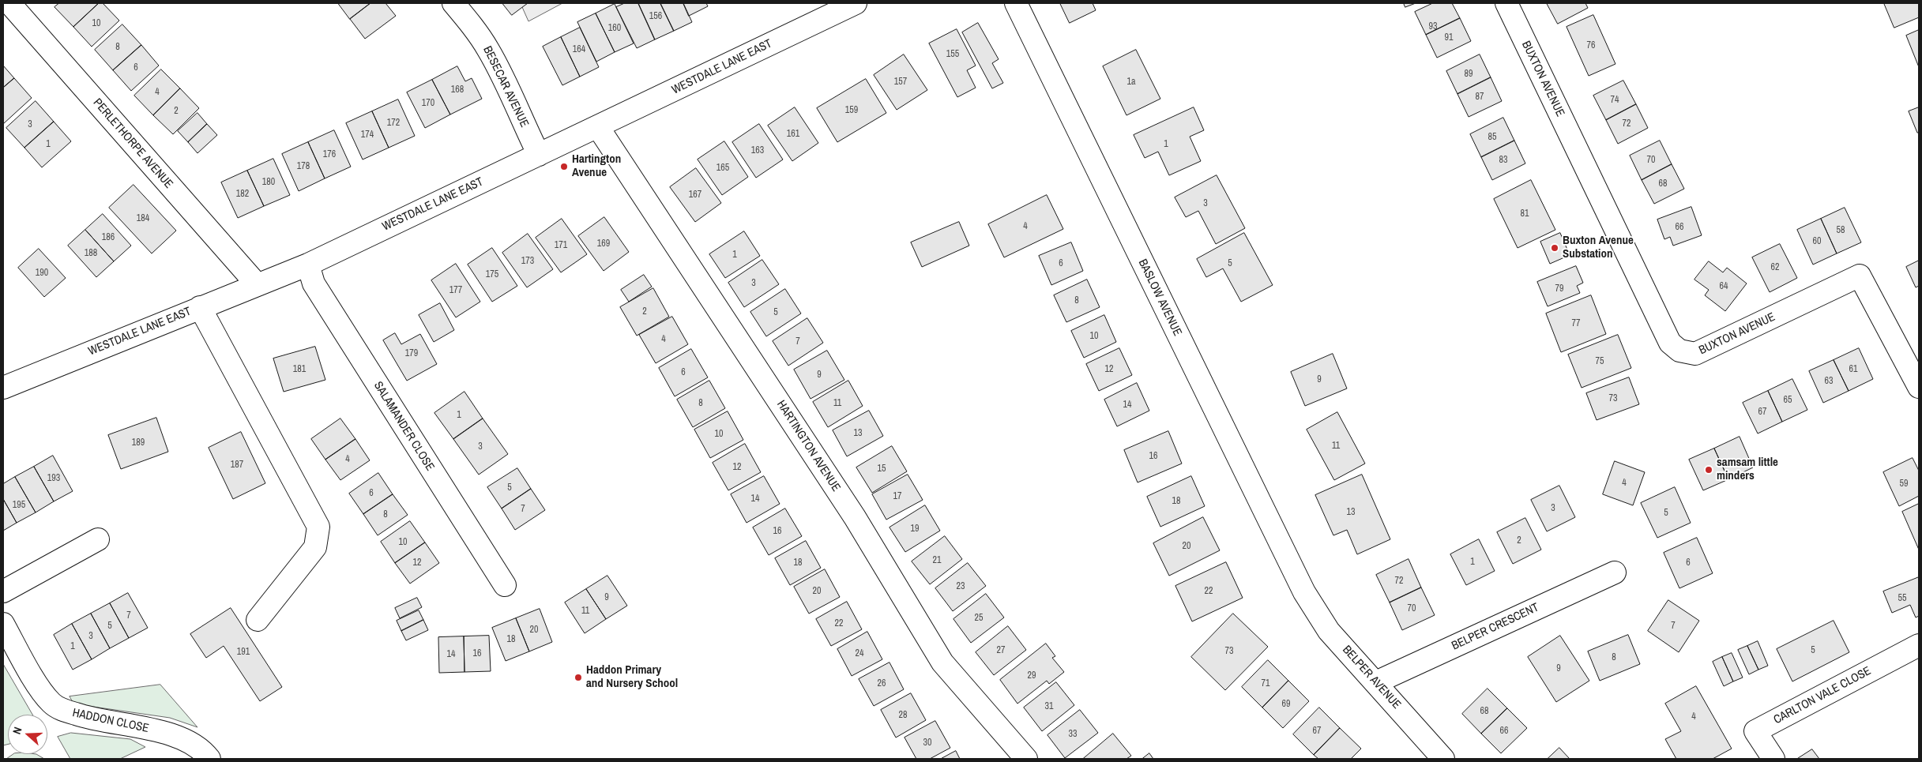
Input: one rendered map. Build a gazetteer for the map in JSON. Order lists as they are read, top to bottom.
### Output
{
  "streets": {
    "street": [
      "WESTDALE LANE EAST",
      "BUXTON AVENUE",
      "BESECAR AVENUE",
      "PERLETHORPE AVENUE",
      "BASLOW AVENUE",
      "SALAMANDER CLOSE",
      "HARTINGTON AVENUE",
      "BELPER CRESCENT",
      "BELPER AVENUE",
      "CARLTON VALE CLOSE",
      "HADDON CLOSE"
    ]
  },
  "crossings": [
    ["WESTDALE LANE EAST", "BESECAR AVENUE"],
    ["WESTDALE LANE EAST", "PERLETHORPE AVENUE"],
    ["WESTDALE LANE EAST", "SALAMANDER CLOSE"],
    ["WESTDALE LANE EAST", "HARTINGTON AVENUE"],
    ["BASLOW AVENUE", "BELPER AVENUE"],
    ["BELPER CRESCENT", "BELPER AVENUE"]
  ],
  "places": [
    "Hartington Avenue",
    "Buxton Avenue Substation",
    "samsam little minders",
    "Haddon Primary and Nursery School"
  ],
  "house_numbers": [
    "156",
    "10",
    "93",
    "160",
    "91",
    "76",
    "8",
    "164",
    "155",
    "6",
    "89",
    "157",
    "1a",
    "168",
    "4",
    "87",
    "74",
    "170",
    "159",
    "2",
    "172",
    "72",
    "3",
    "161",
    "174",
    "85",
    "1",
    "1",
    "163",
    "176",
    "83",
    "70",
    "178",
    "165",
    "180",
    "68",
    "182",
    "167",
    "3",
    "81",
    "184",
    "4",
    "66",
    "58",
    "186",
    "60",
    "169",
    "171",
    "188",
    "1",
    "173",
    "6",
    "5",
    "62",
    "190",
    "175",
    "3",
    "64",
    "79",
    "177",
    "8",
    "2",
    "5",
    "77",
    "10",
    "4",
    "7",
    "179",
    "75",
    "181",
    "12",
    "61",
    "6",
    "9",
    "9",
    "63",
    "73",
    "65",
    "8",
    "11",
    "14",
    "67",
    "1",
    "13",
    "10",
    "189",
    "11",
    "3",
    "16",
    "4",
    "187",
    "12",
    "15",
    "193",
    "4",
    "59",
    "5",
    "6",
    "17",
    "14",
    "18",
    "195",
    "3",
    "7",
    "13",
    "5",
    "8",
    "19",
    "16",
    "2",
    "10",
    "20",
    "21",
    "1",
    "12",
    "18",
    "6",
    "72",
    "23",
    "20",
    "22",
    "9",
    "55",
    "70",
    "11",
    "7",
    "25",
    "22",
    "5",
    "7",
    "20",
    "3",
    "18",
    "1",
    "27",
    "5",
    "73",
    "191",
    "16",
    "24",
    "14",
    "8",
    "9",
    "29",
    "26",
    "71",
    "69",
    "31",
    "68",
    "28",
    "4",
    "67",
    "66",
    "33",
    "30"
  ],
  "north": "left"
}
